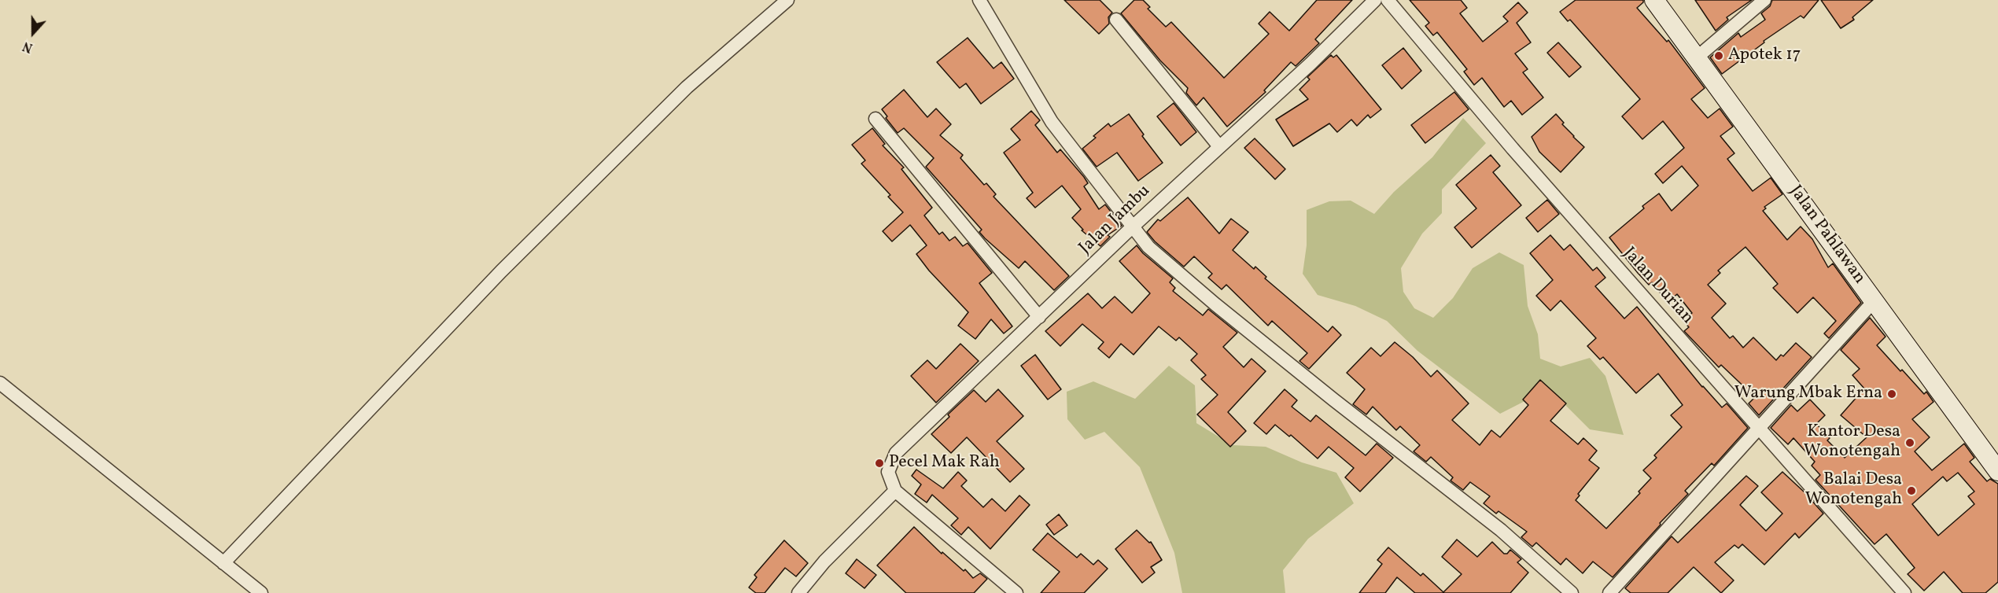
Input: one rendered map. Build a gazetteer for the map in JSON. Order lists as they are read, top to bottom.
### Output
{
  "streets": {
    "main road": ["Jalan Pahlawan"],
    "street": ["Jalan Jambu", "Jalan Durian"]
  },
  "places": [
    "Apotek 17",
    "Warung Mbak Erna",
    "Kantor Desa Wonotengah",
    "Pecel Mak Rah",
    "Balai Desa Wonotengah"
  ],
  "north": "bottom"
}
